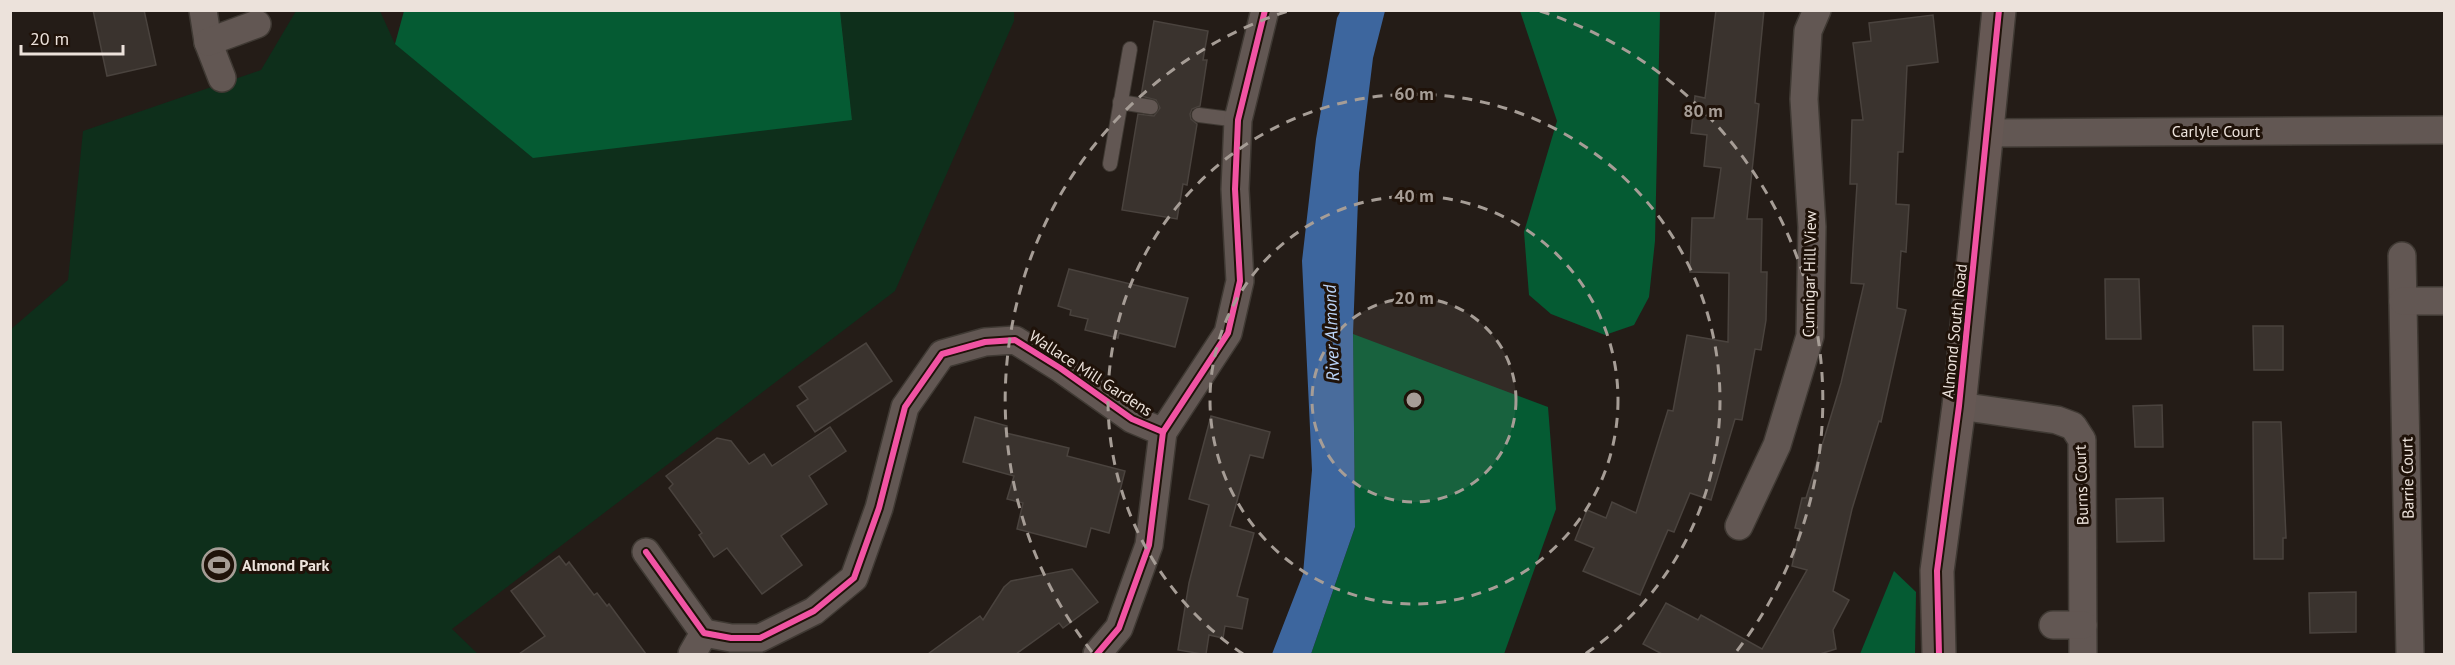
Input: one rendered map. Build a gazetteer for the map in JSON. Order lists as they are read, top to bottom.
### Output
{
  "streets": {
    "street": [
      "Carlyle Court",
      "Cunnigar Hill View",
      "Almond South Road",
      "Wallace Mill Gardens",
      "Barrie Court",
      "Burns Court"
    ]
  },
  "crossings": [
    ["Carlyle Court", "Almond South Road"],
    ["Almond South Road", "Burns Court"]
  ],
  "water": ["River Almond"],
  "places": {
    "sports": ["Almond Park"]
  },
  "scale_bar": "20 m",
  "rings": [
    "60 m",
    "80 m",
    "40 m",
    "20 m"
  ]
}
